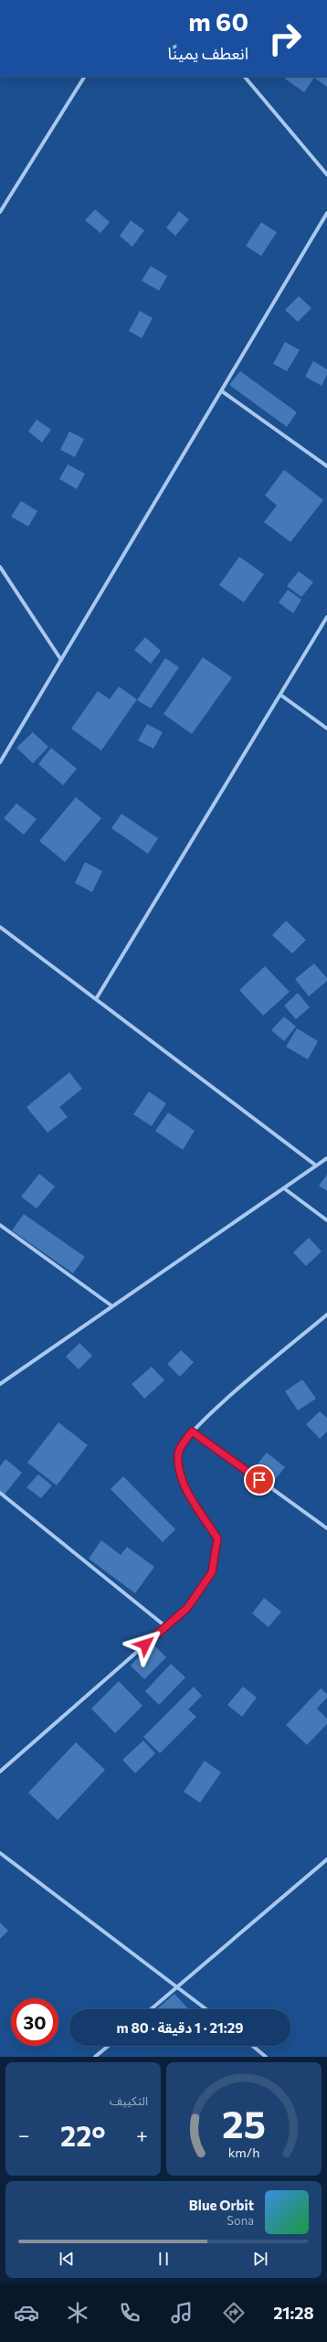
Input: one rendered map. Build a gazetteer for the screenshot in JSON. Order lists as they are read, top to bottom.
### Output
{
  "page": {
    "turn": ["60 m", "انعطف يمينًا"],
    "limit": "30",
    "trip": "21:29 · 1 دقيقة · 80 m",
    "tile": "التكييف",
    "heat": ["−", "22°", "+"],
    "song": ["Blue Orbit", "Sona"],
    "tabs": "21:28",
    "gauge": ["25", "km/h"]
  }
}
